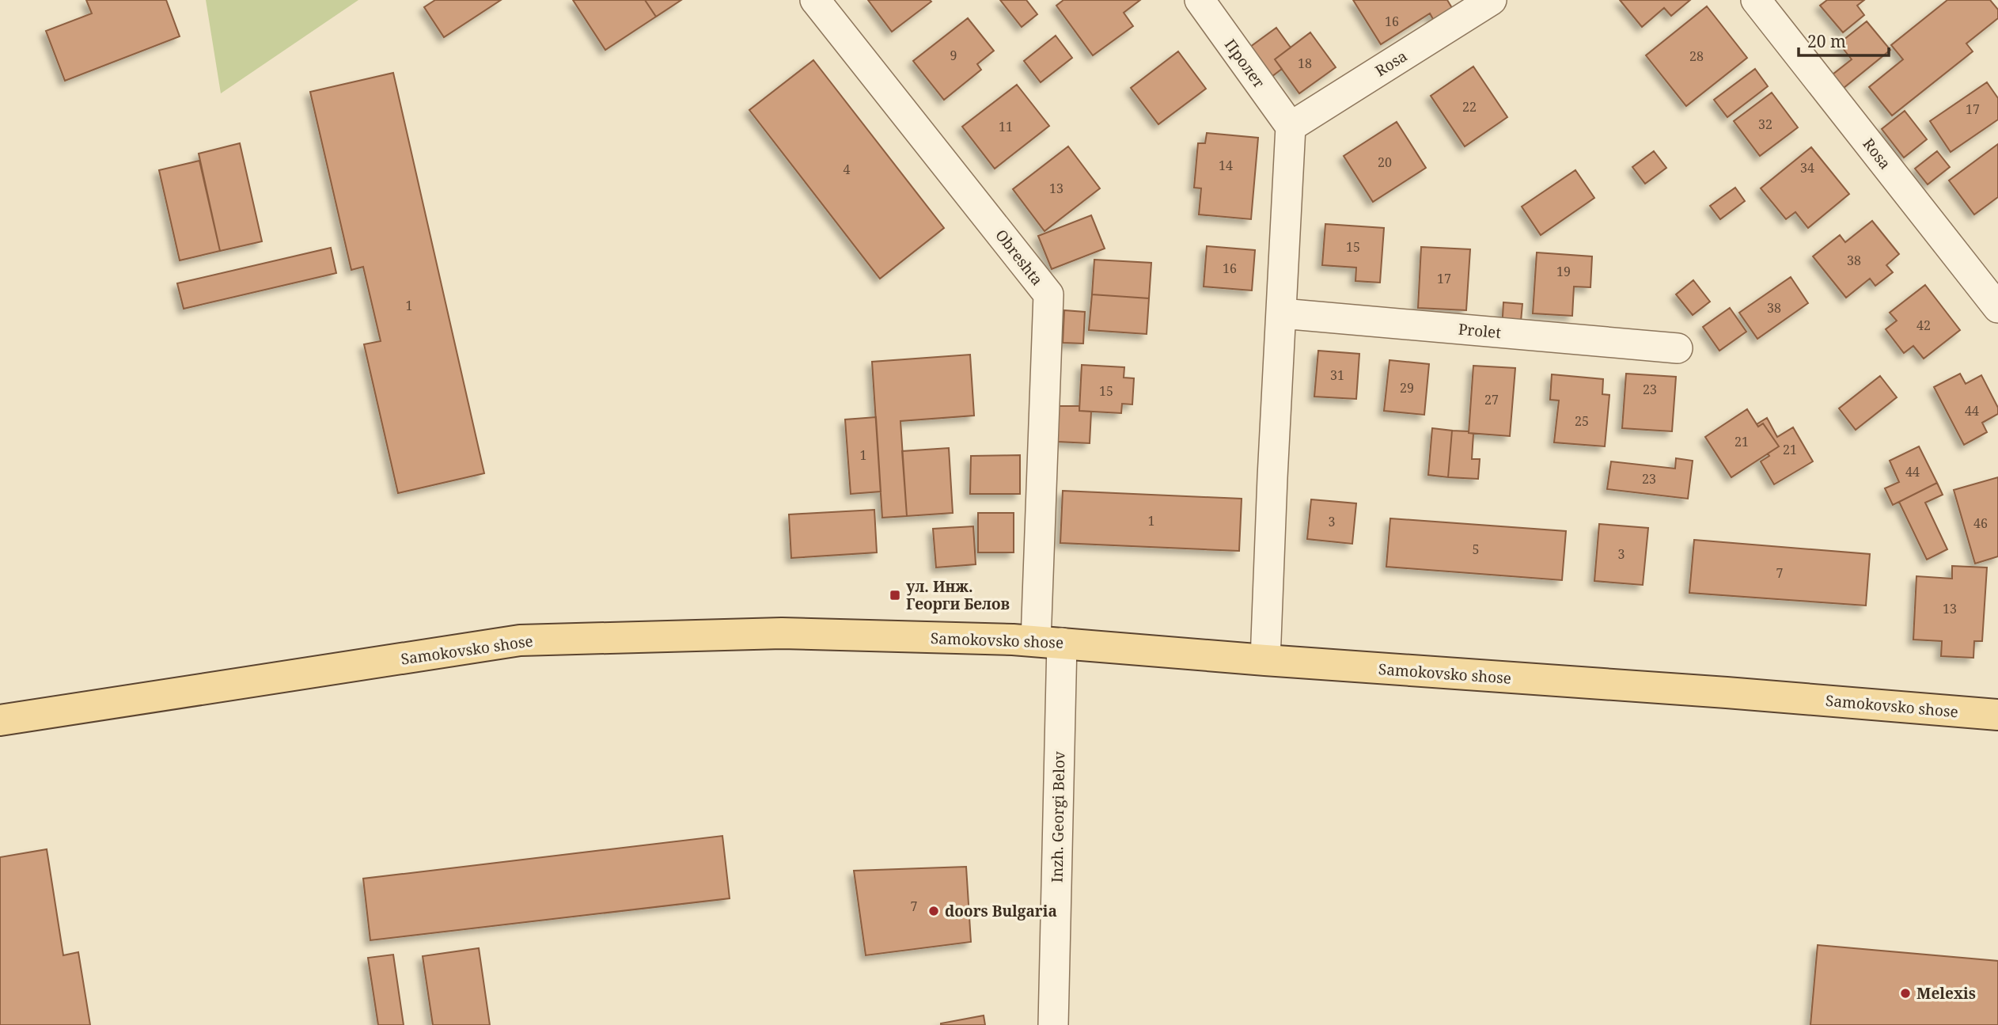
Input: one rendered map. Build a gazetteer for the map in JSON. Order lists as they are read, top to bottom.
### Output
{
  "streets": {
    "main road": ["Samokovsko shose"],
    "street": [
      "Пролет",
      "Rosa",
      "Obreshta",
      "Prolet",
      "Inzh. Georgi Belov"
    ]
  },
  "crossings": [
    ["Пролет", "Rosa"],
    ["Obreshta", "Samokovsko shose"],
    ["Obreshta", "Inzh. Georgi Belov"],
    ["Samokovsko shose", "Inzh. Georgi Belov"]
  ],
  "places": {
    "transit": ["ул. Инж. Георги Белов"],
    "other": ["doors Bulgaria", "Мelexis"]
  },
  "house_numbers": [
    "16",
    "9",
    "28",
    "18",
    "22",
    "17",
    "32",
    "11",
    "20",
    "14",
    "34",
    "4",
    "13",
    "15",
    "38",
    "16",
    "19",
    "17",
    "1",
    "38",
    "42",
    "31",
    "29",
    "23",
    "15",
    "27",
    "44",
    "25",
    "21",
    "21",
    "1",
    "44",
    "23",
    "1",
    "3",
    "46",
    "5",
    "3",
    "7",
    "13",
    "7"
  ],
  "scale_bar": "20 m"
}
